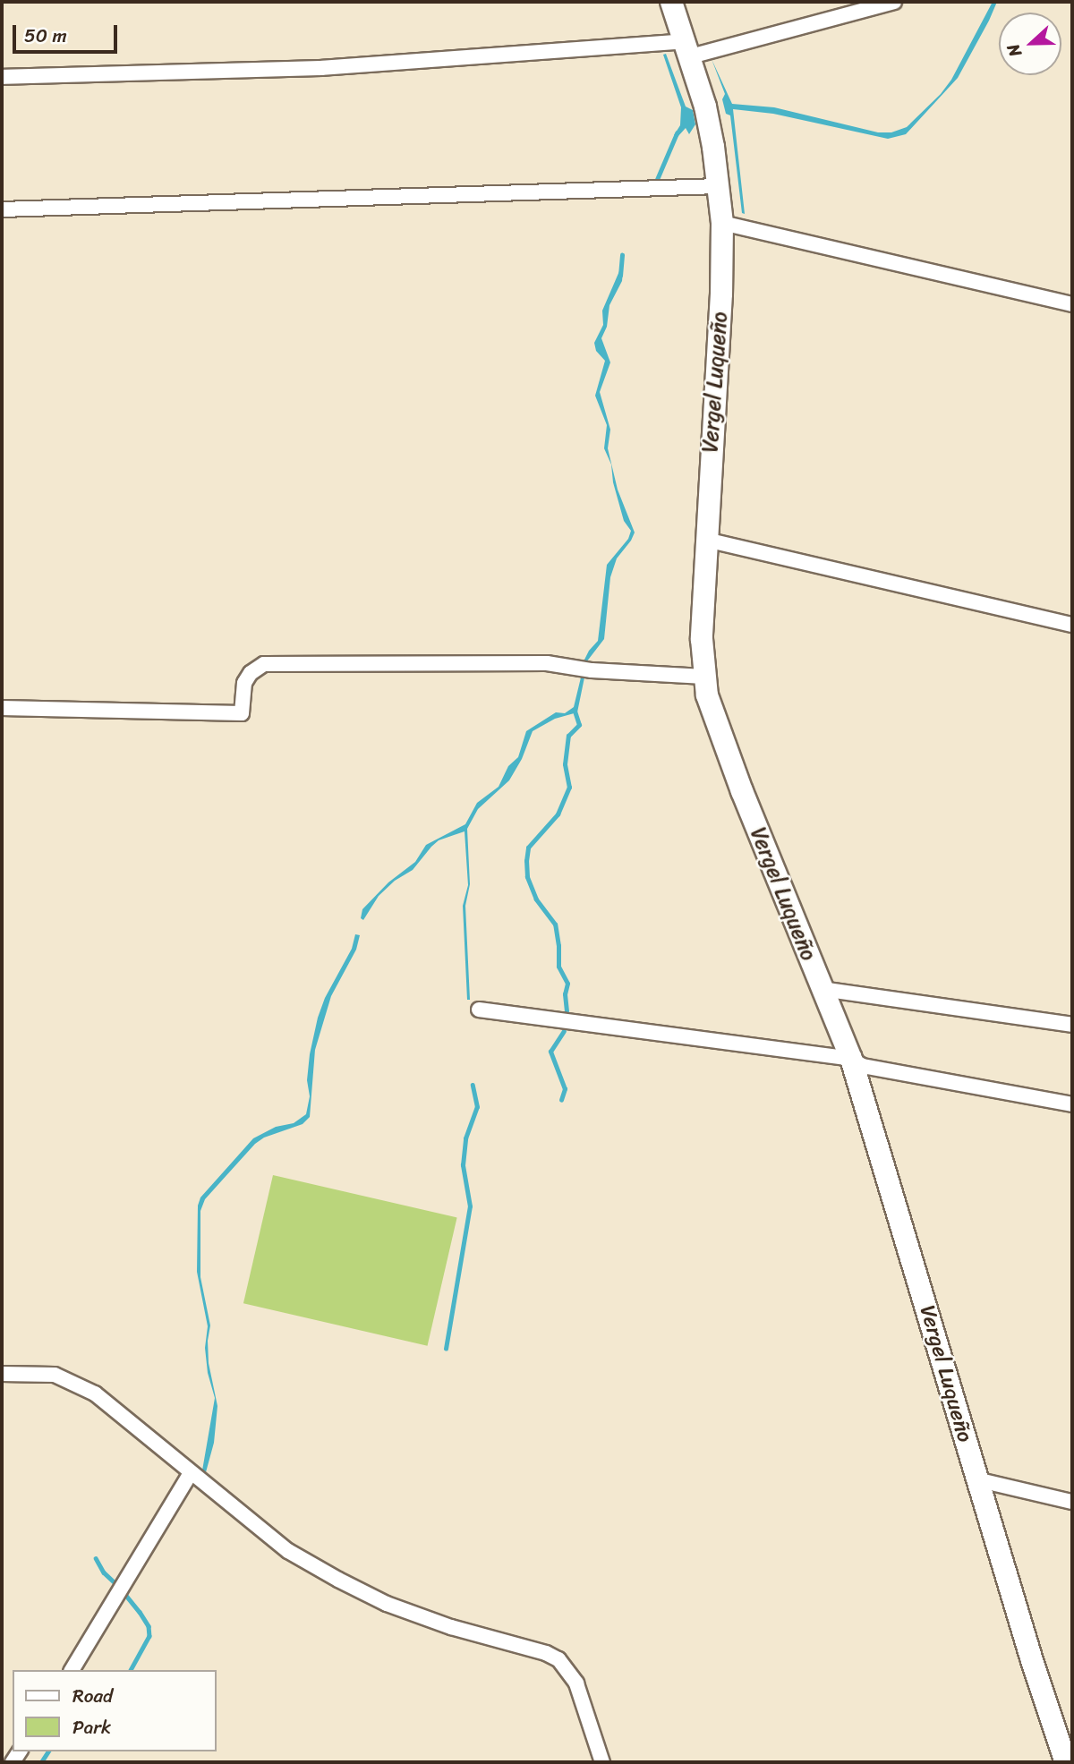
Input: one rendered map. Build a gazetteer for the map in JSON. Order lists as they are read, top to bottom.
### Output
{
  "streets": {
    "main road": ["Vergel Luqueño"]
  },
  "legend": ["Road", "Park"],
  "scale_bar": "50 m",
  "north": "left"
}
